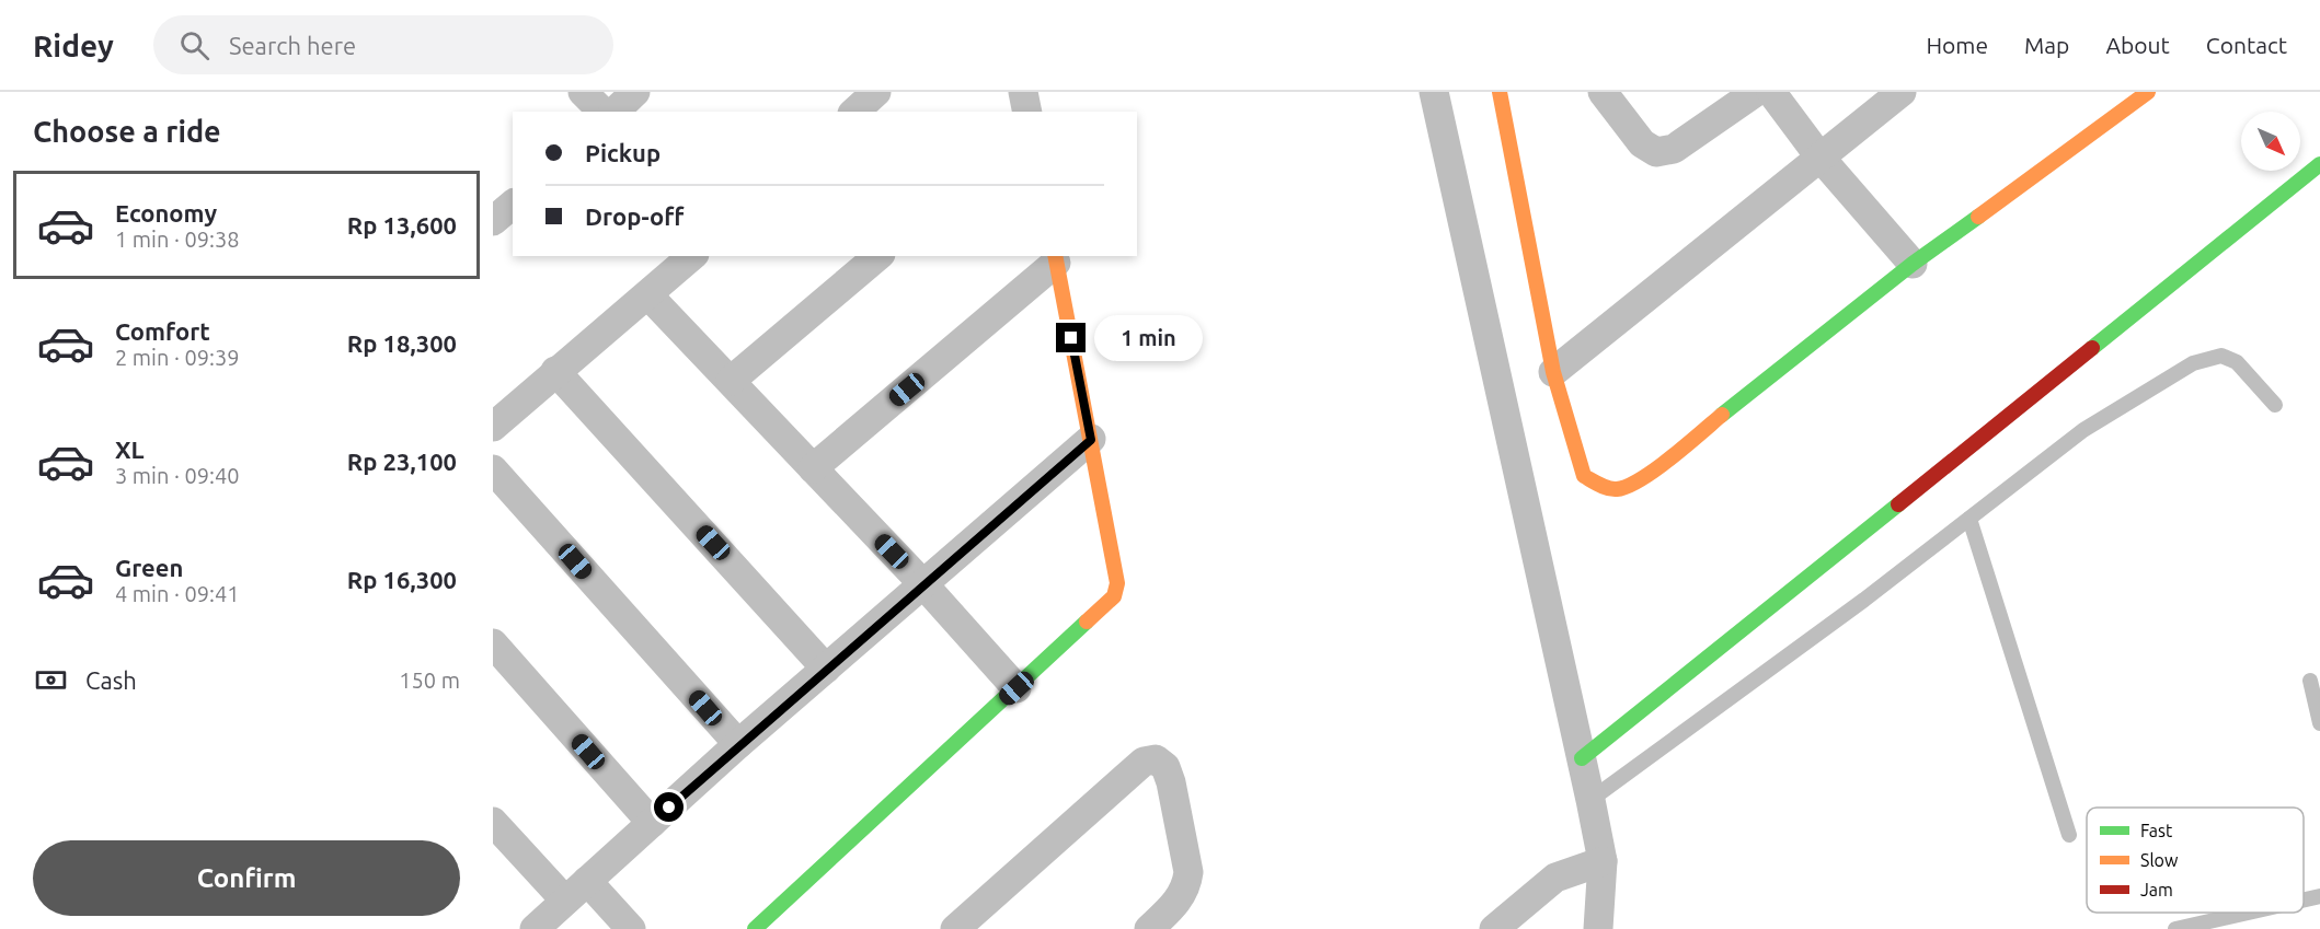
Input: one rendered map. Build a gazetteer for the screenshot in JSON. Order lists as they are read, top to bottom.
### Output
{
  "legend": ["Fast", "Slow", "Jam"],
  "north": "bottom right",
  "page": {
    "header": "Ridey",
    "search": "Search here",
    "nav": [
      "Home",
      "Map",
      "About",
      "Contact"
    ],
    "heading": "Choose a ride",
    "banner": ["Pickup", "Drop-off"],
    "list": [
      {
        "name": "Economy",
        "note": "1 min · 09:38",
        "value": "Rp 13,600"
      },
      {
        "name": "Comfort",
        "note": "2 min · 09:39",
        "value": "Rp 18,300"
      },
      {
        "name": "XL",
        "note": "3 min · 09:40",
        "value": "Rp 23,100"
      },
      {
        "name": "Green",
        "note": "4 min · 09:41",
        "value": "Rp 16,300"
      }
    ],
    "bubble": "1 min",
    "pay": ["Cash", "150 m"],
    "buttons": "Confirm"
  }
}
